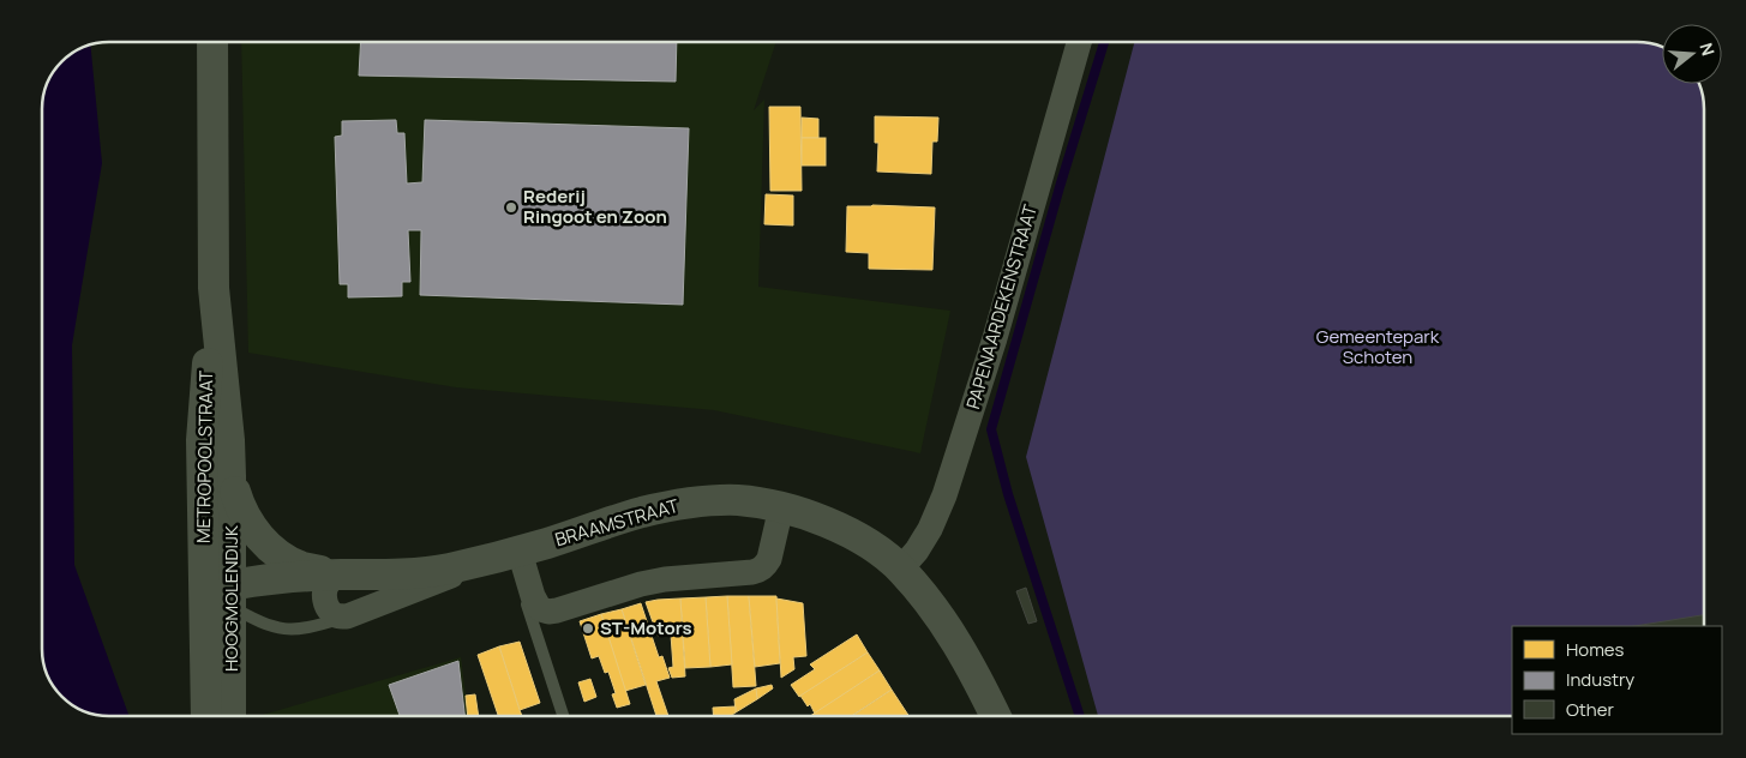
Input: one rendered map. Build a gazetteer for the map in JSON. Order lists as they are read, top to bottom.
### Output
{
  "streets": {
    "street": [
      "PAPENAARDEKENSTRAAT",
      "METROPOOLSTRAAT",
      "BRAAMSTRAAT",
      "HOOGMOLENDIJK"
    ]
  },
  "crossings": [
    ["PAPENAARDEKENSTRAAT", "BRAAMSTRAAT"],
    ["METROPOOLSTRAAT", "BRAAMSTRAAT"],
    ["METROPOOLSTRAAT", "HOOGMOLENDIJK"],
    ["BRAAMSTRAAT", "HOOGMOLENDIJK"]
  ],
  "parks": ["Gemeentepark Schoten"],
  "places": ["Rederij Ringoot en Zoon", "ST-Motors"],
  "legend": ["Homes", "Industry", "Other"],
  "north": "right"
}
